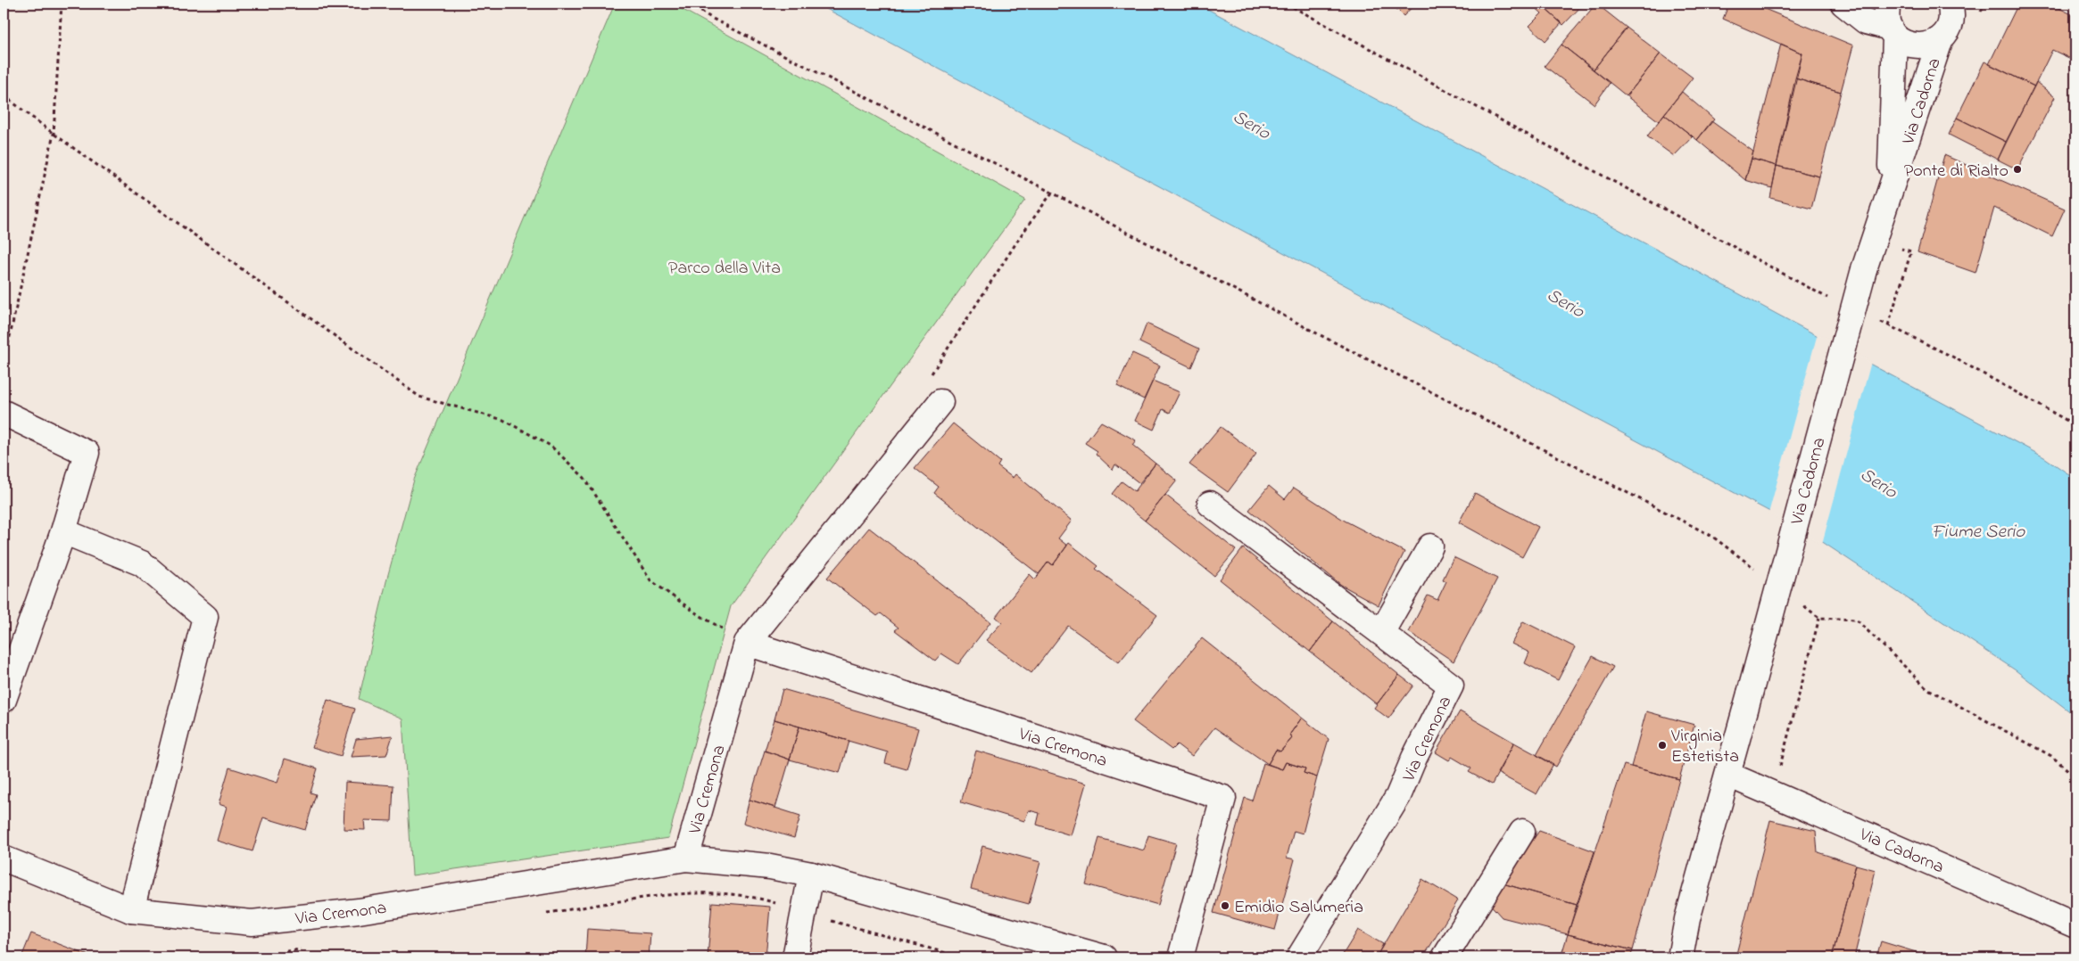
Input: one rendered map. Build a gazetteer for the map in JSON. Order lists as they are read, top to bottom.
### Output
{
  "streets": {
    "street": ["Via Cadorna", "Via Cremona"]
  },
  "water": ["Serio", "Fiume Serio"],
  "parks": ["Parco della Vita"],
  "places": ["Ponte di Rialto", "Virginia Estetista", "Emidio Salumeria"]
}
